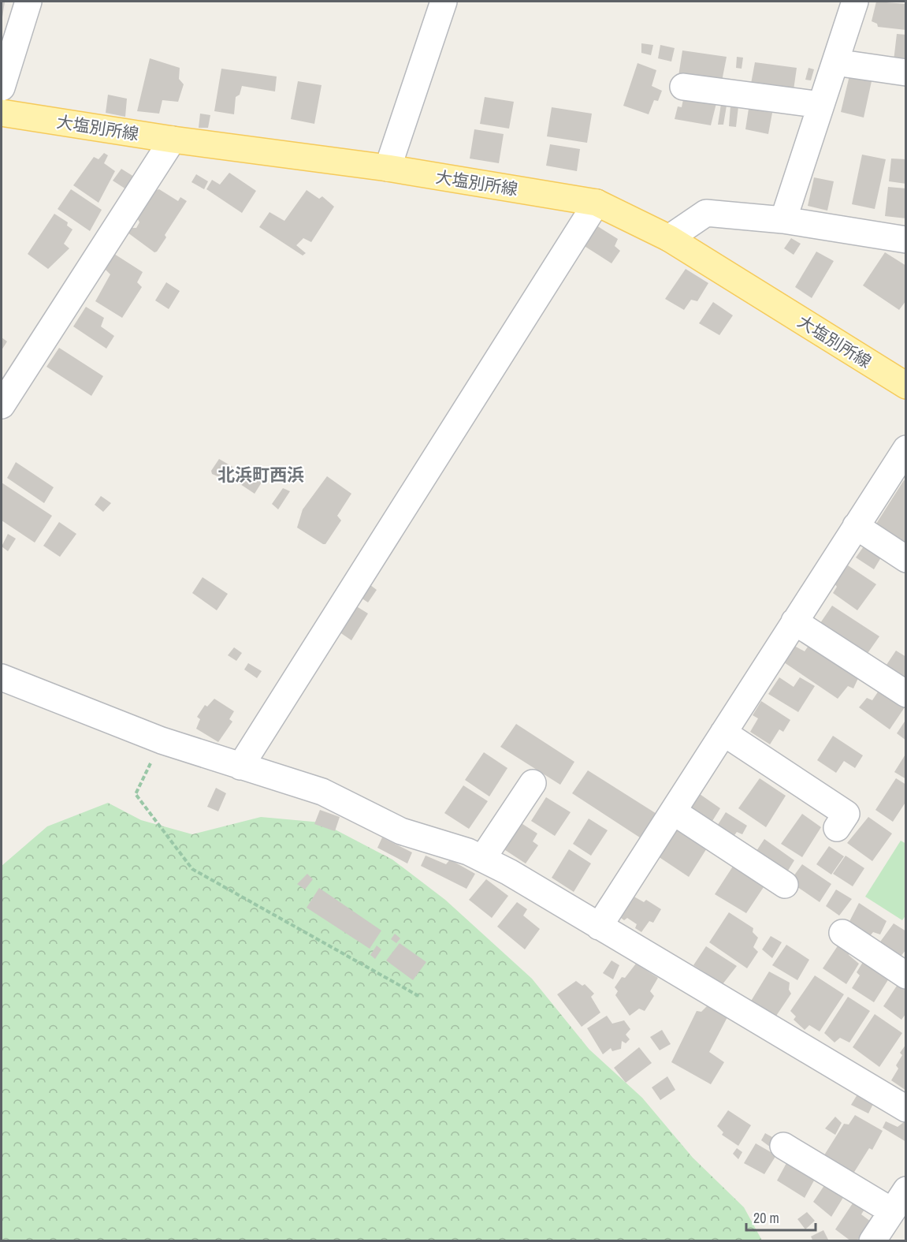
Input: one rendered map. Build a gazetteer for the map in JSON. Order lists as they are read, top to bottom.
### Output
{
  "streets": {
    "main road": ["大塩別所線"]
  },
  "districts": ["北浜町西浜"],
  "scale_bar": "20 m"
}
